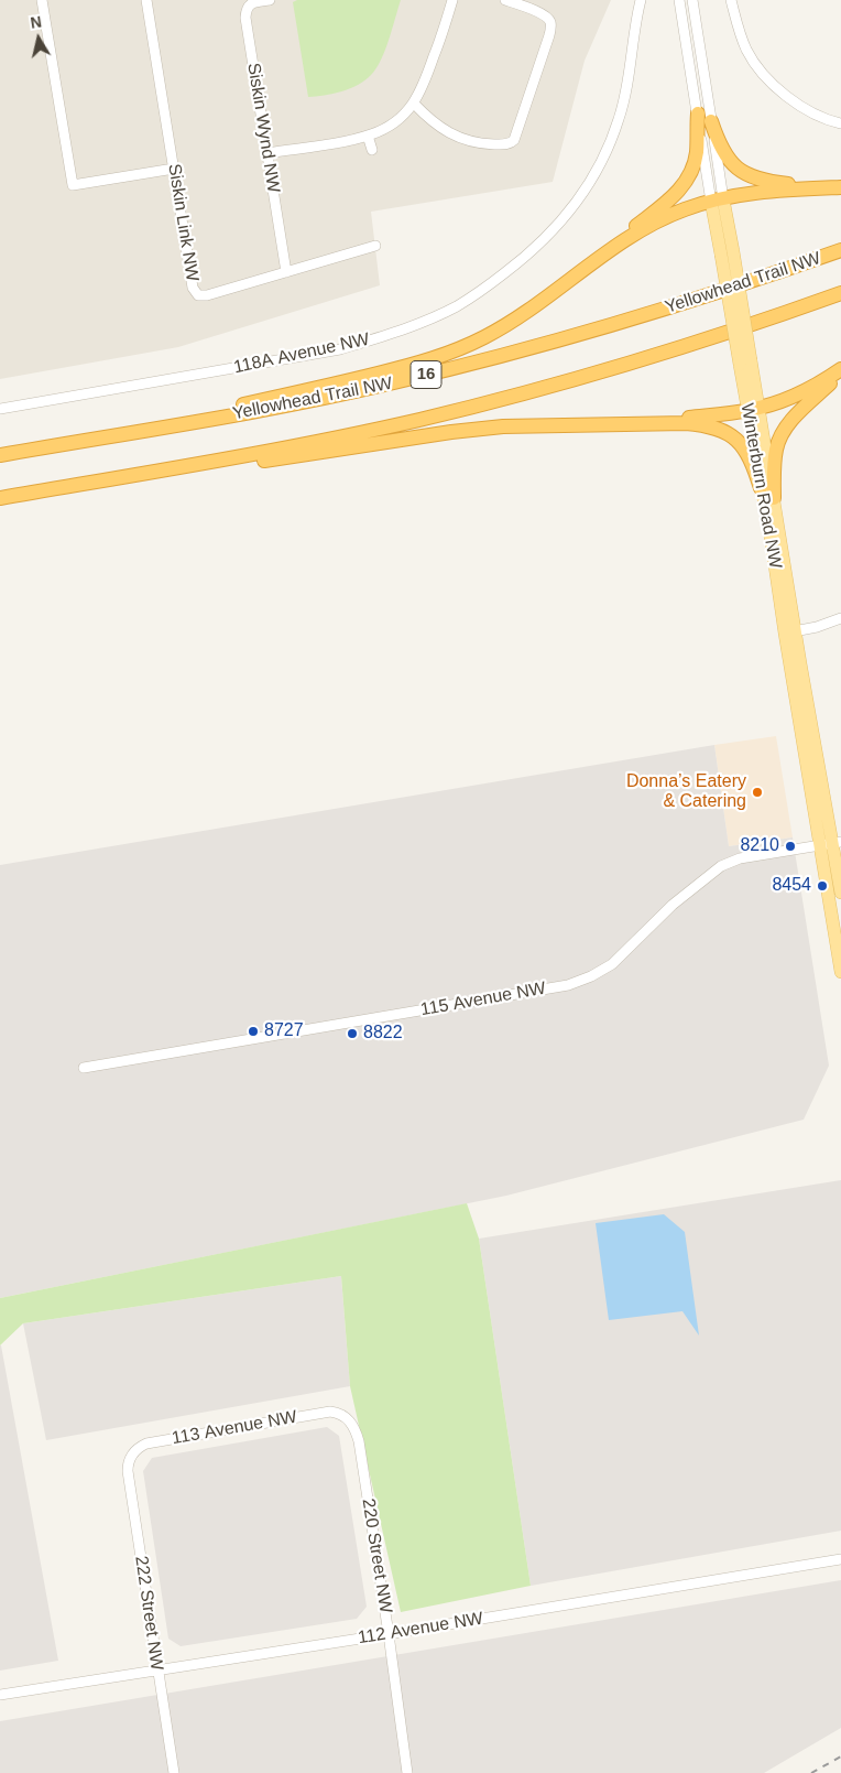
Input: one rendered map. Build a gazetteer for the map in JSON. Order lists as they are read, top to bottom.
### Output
{
  "streets": {
    "highway": ["Yellowhead Trail NW", "16"],
    "main road": ["Winterburn Road NW"],
    "street": [
      "Siskin Wynd NW",
      "Siskin Link NW",
      "118A Avenue NW",
      "115 Avenue NW",
      "113 Avenue NW",
      "220 Street NW",
      "222 Street NW",
      "112 Avenue NW"
    ]
  },
  "crossings": [
    ["Siskin Wynd NW", "Siskin Link NW"],
    ["Winterburn Road NW", "115 Avenue NW"],
    ["113 Avenue NW", "220 Street NW"],
    ["113 Avenue NW", "222 Street NW"],
    ["220 Street NW", "112 Avenue NW"],
    ["222 Street NW", "112 Avenue NW"]
  ],
  "places": [
    "Donna’s Eatery & Catering",
    "8210",
    "8454",
    "8727",
    "8822"
  ],
  "north": "top"
}
